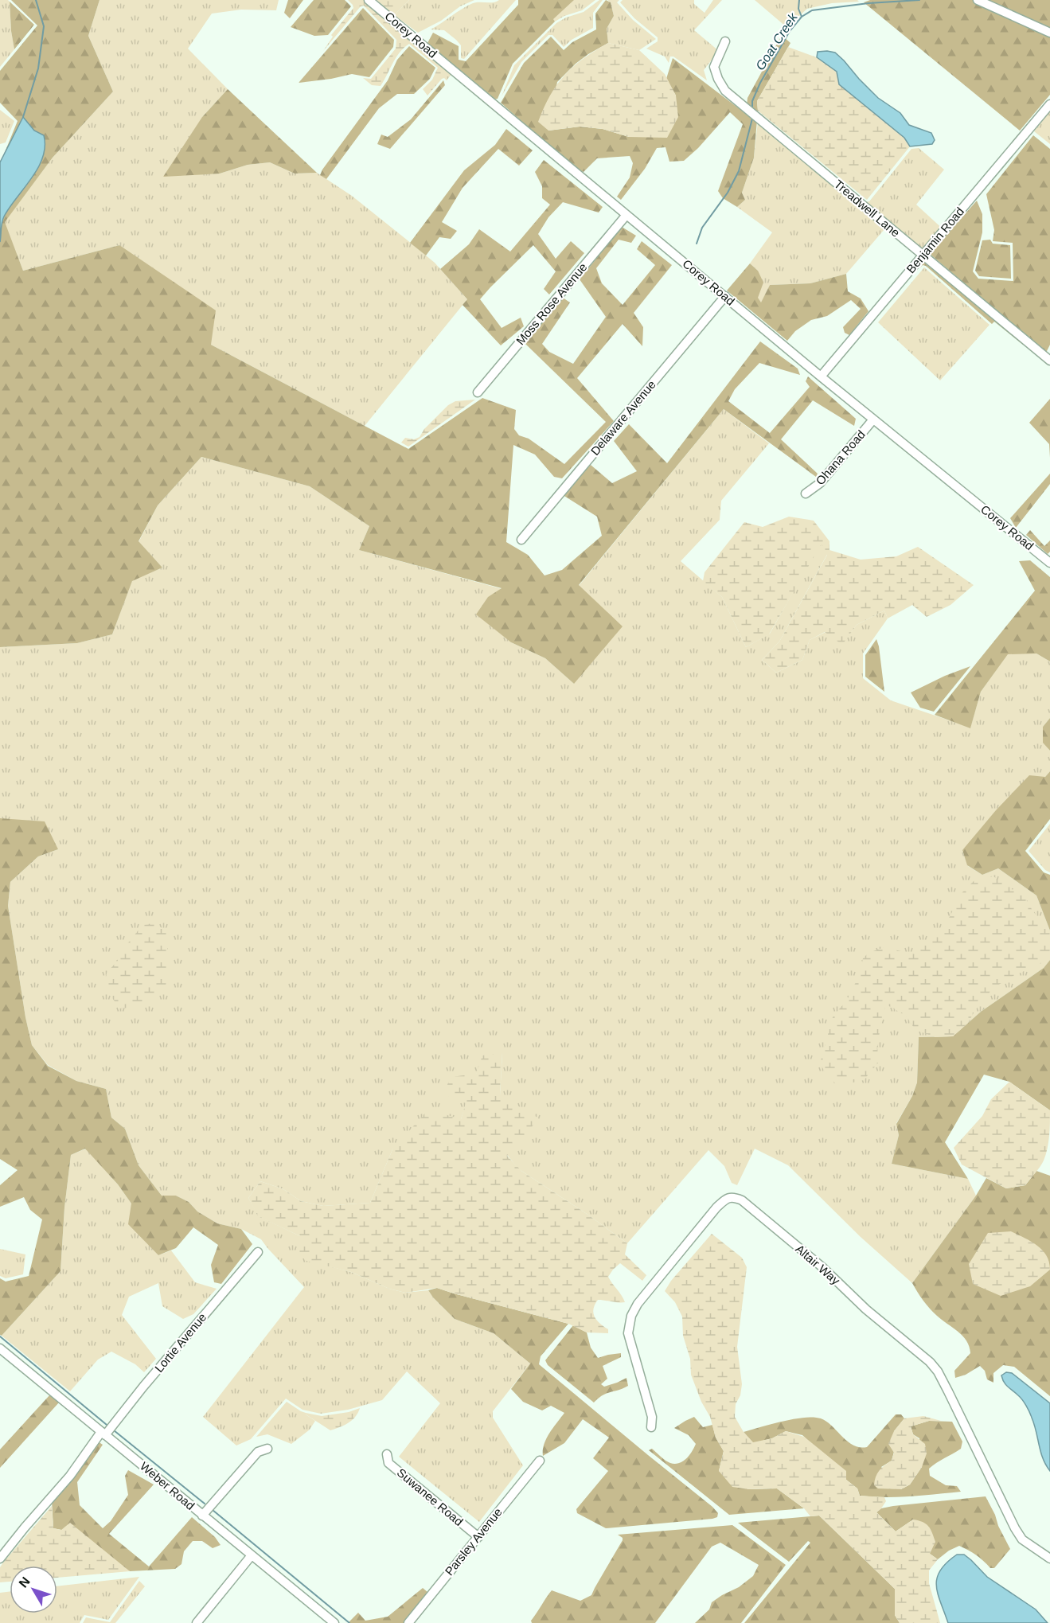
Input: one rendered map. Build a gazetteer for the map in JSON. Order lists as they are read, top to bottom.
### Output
{
  "streets": {
    "street": [
      "Corey Road",
      "Treadwell Lane",
      "Benjamin Road",
      "Moss Rose Avenue",
      "Delaware Avenue",
      "Ohana Road",
      "Altair Way",
      "Lortie Avenue",
      "Weber Road",
      "Suwanee Road",
      "Parsley Avenue"
    ]
  },
  "crossings": [
    ["Corey Road", "Benjamin Road"],
    ["Corey Road", "Moss Rose Avenue"],
    ["Corey Road", "Delaware Avenue"],
    ["Corey Road", "Ohana Road"],
    ["Treadwell Lane", "Benjamin Road"],
    ["Lortie Avenue", "Weber Road"],
    ["Suwanee Road", "Parsley Avenue"]
  ],
  "water": ["Goat Creek"],
  "north": "top left"
}
